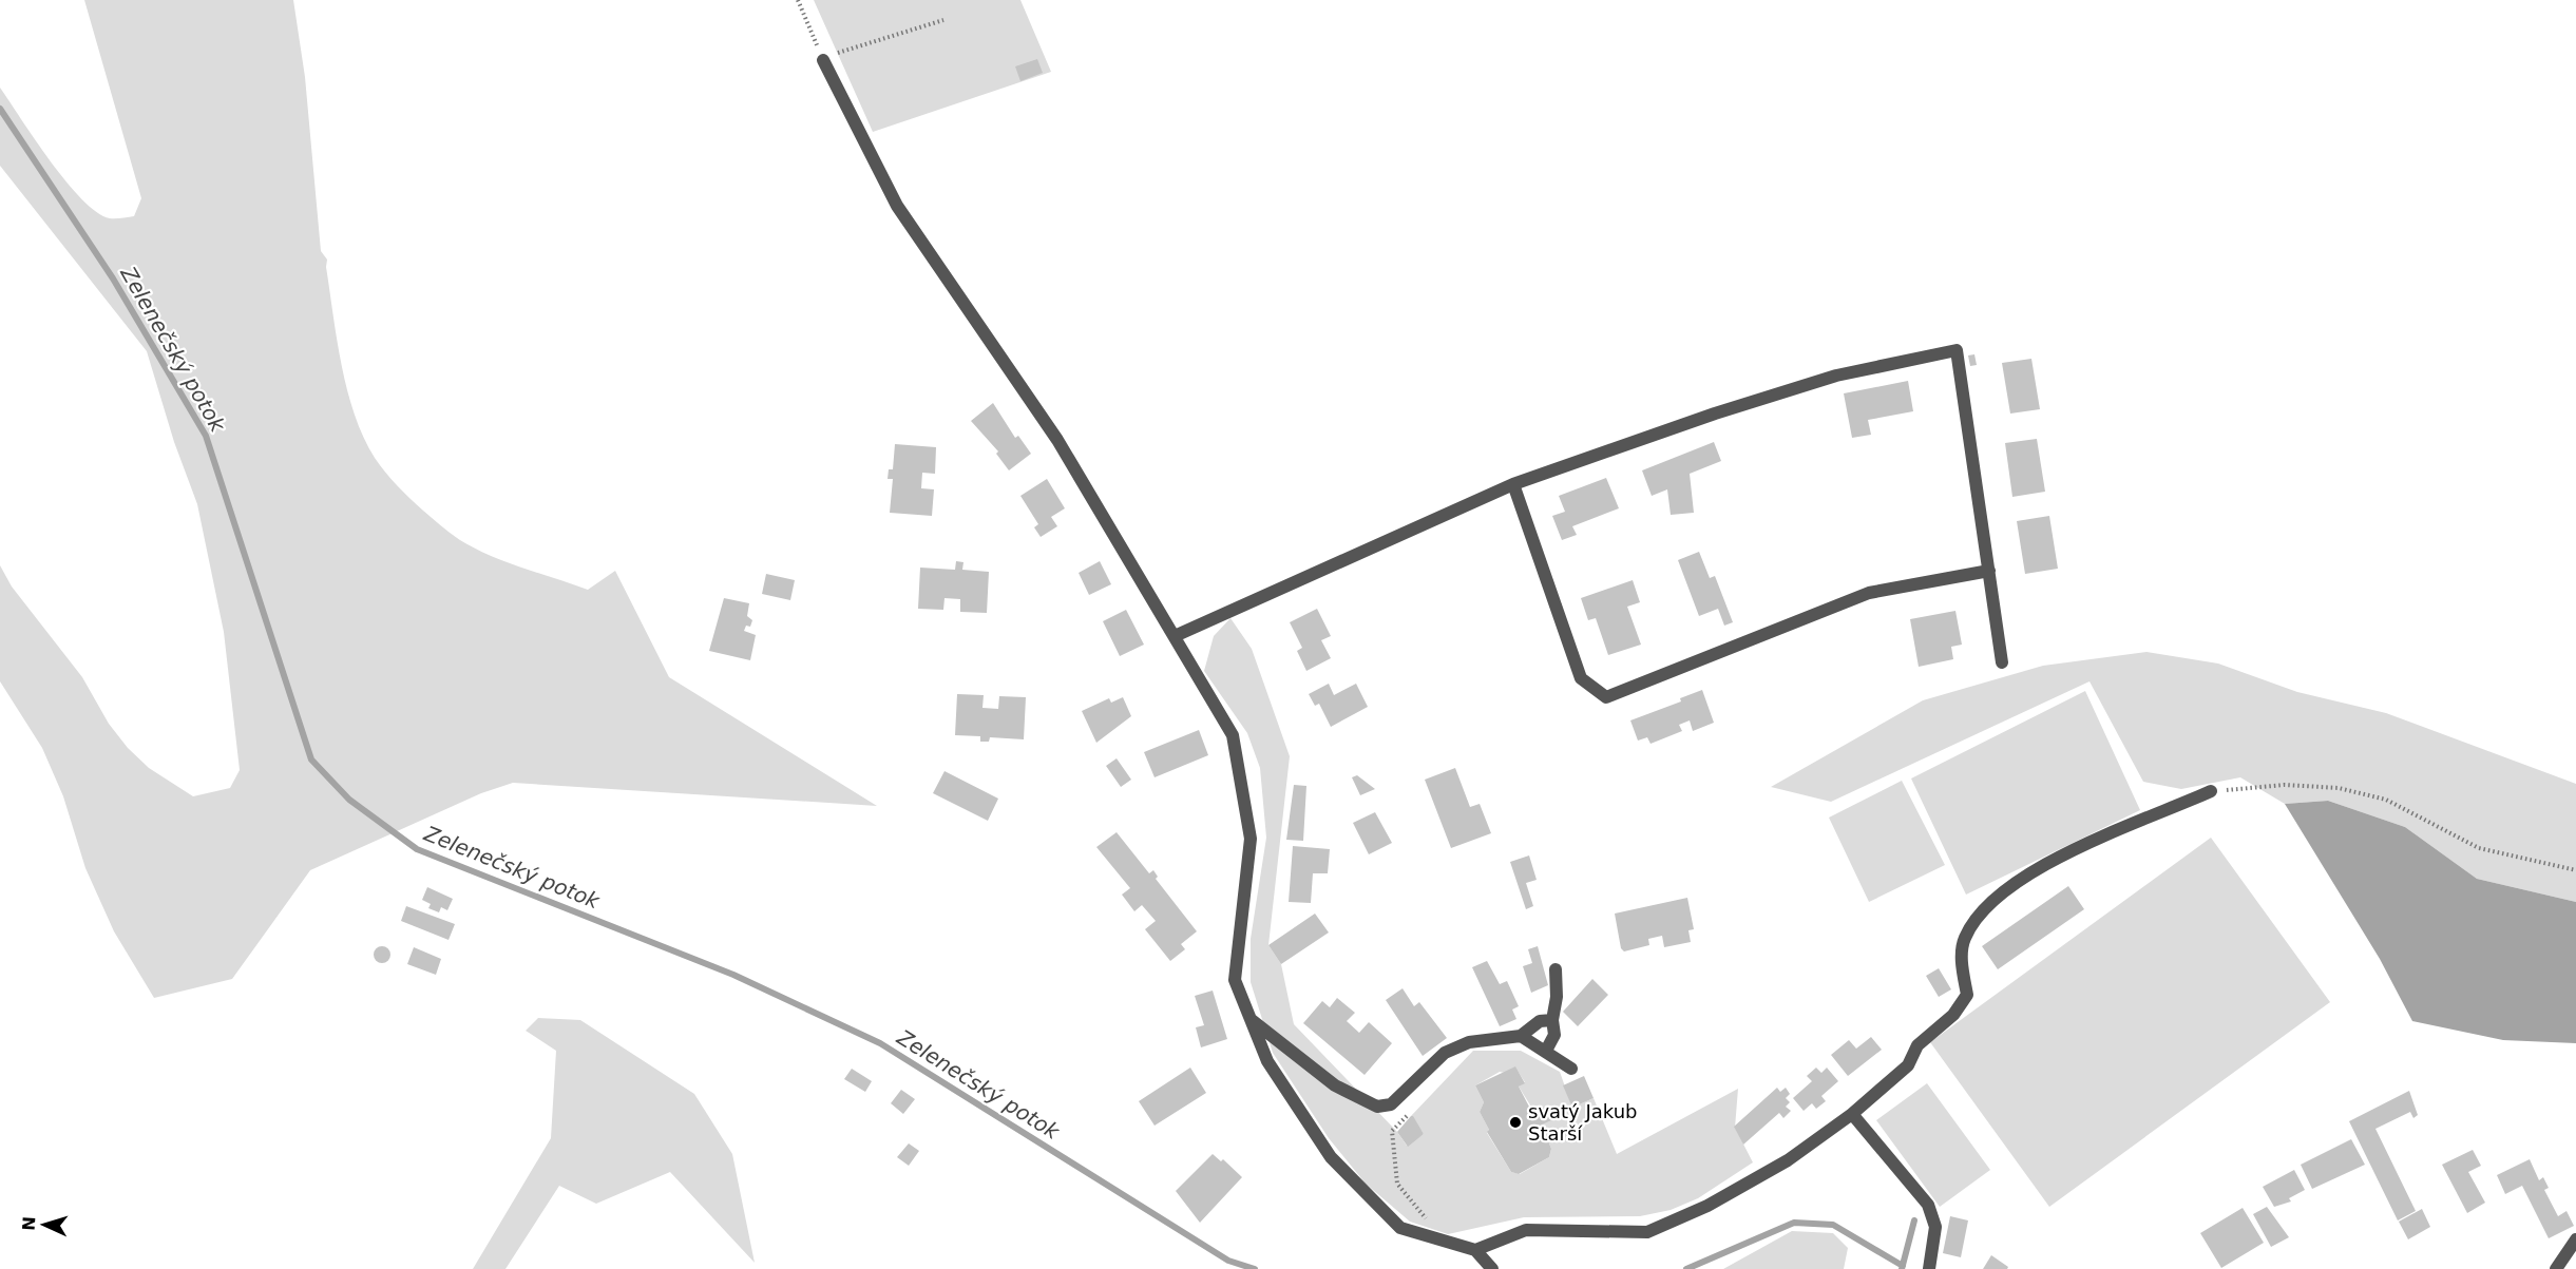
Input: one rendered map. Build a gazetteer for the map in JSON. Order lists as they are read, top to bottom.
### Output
{
  "water": ["Zelenečský potok"],
  "places": ["svatý Jakub Starší"],
  "north": "left"
}
